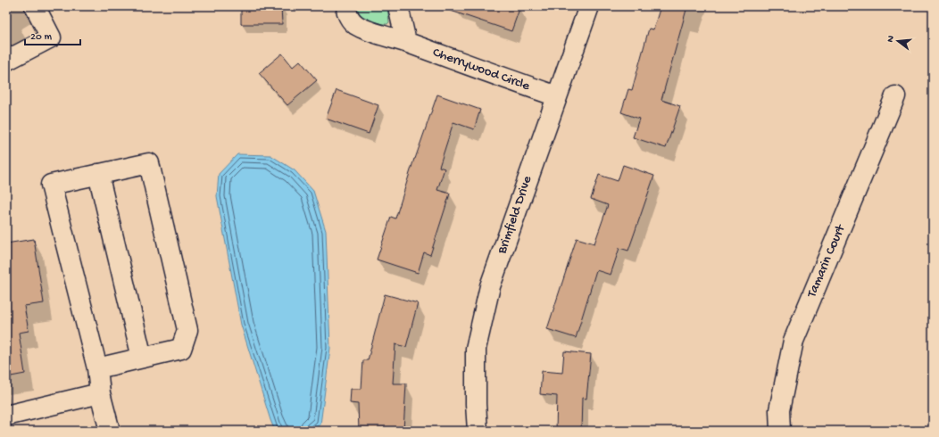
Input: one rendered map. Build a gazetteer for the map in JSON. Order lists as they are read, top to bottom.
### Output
{
  "streets": {
    "street": ["Cherrywood Circle", "Brimfield Drive", "Tamarin Court"]
  },
  "crossings": [
    ["Cherrywood Circle", "Brimfield Drive"]
  ],
  "scale_bar": "20 m",
  "north": "left"
}
